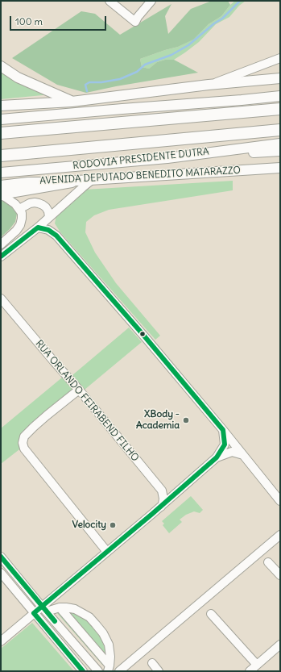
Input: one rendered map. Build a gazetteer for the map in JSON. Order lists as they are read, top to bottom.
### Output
{
  "streets": {
    "highway": ["RODOVIA PRESIDENTE DUTRA"],
    "main road": ["AVENIDA DEPUTADO BENEDITO MATARAZZO"],
    "street": ["RUA ORLANDO FEIRABEND FILHO"]
  },
  "places": ["XBody - Academia", "Velocity"],
  "scale_bar": "100 m"
}
